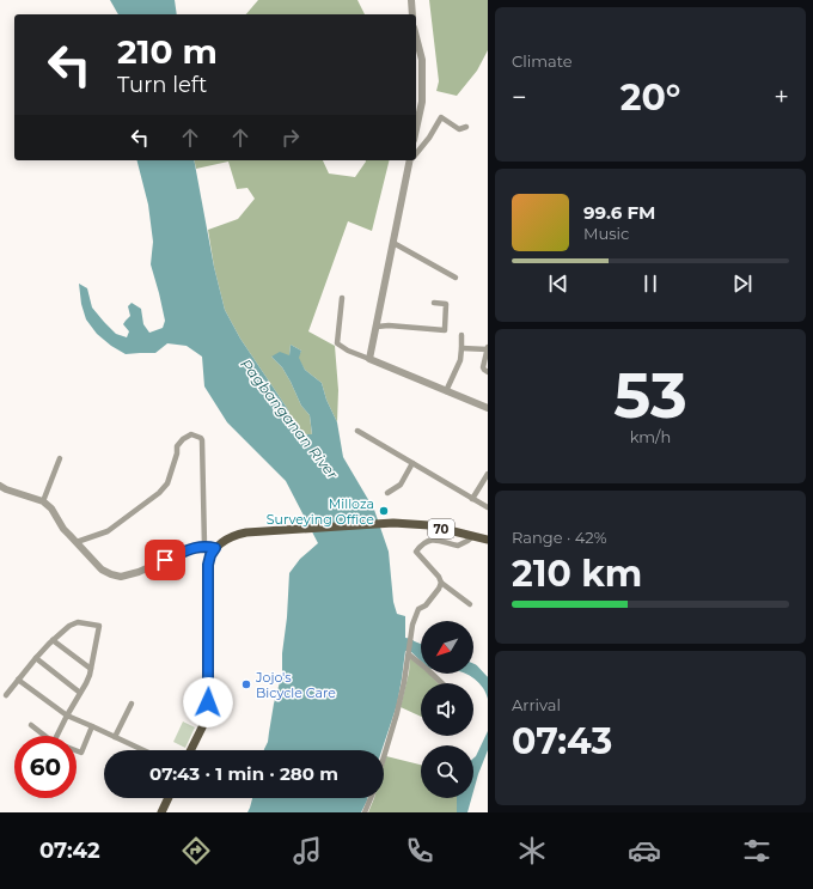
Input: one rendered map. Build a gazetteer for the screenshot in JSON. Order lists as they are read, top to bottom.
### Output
{
  "streets": {
    "main road": ["70"]
  },
  "water": ["Pagbanganan River"],
  "places": ["Milloza Surveying Office", "Jojo's Bicycle Care"],
  "north": "bottom left",
  "page": {
    "tile": [
      "Climate",
      ["53", "km/h"],
      ["Range · 42%", "210 km"],
      ["Arrival", "07:43"]
    ],
    "turn": ["210 m", "Turn left"],
    "heat": ["−", "20°", "+"],
    "song": ["99.6 FM", "Music"],
    "limit": "60",
    "trip": "07:43 · 1 min · 280 m",
    "tabs": "07:42"
  }
}
